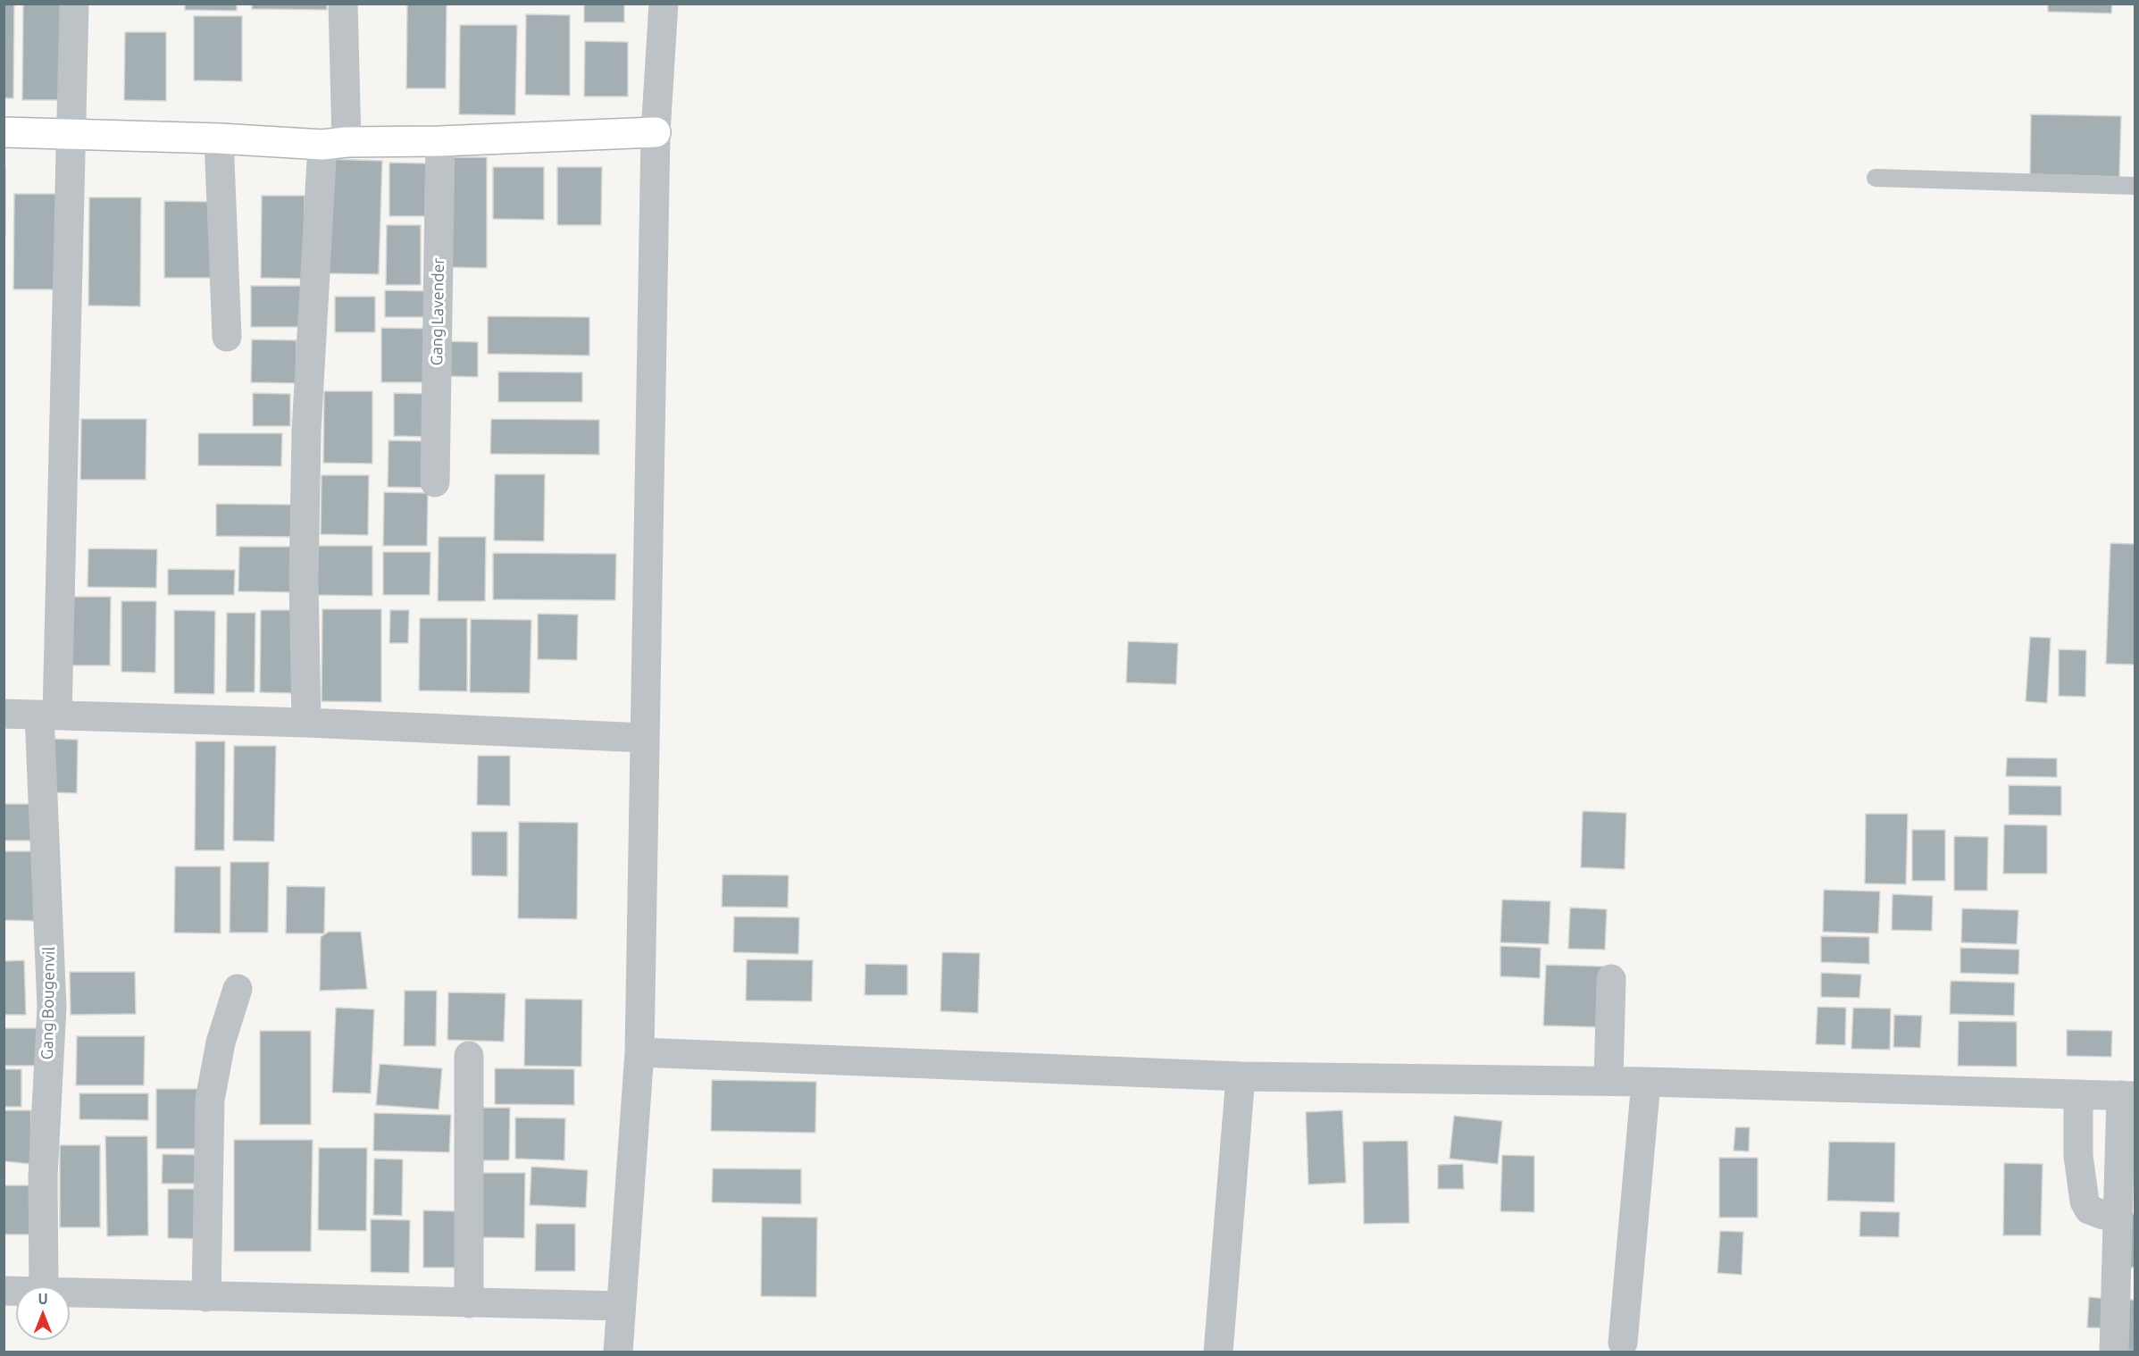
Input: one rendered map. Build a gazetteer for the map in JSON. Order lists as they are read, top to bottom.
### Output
{
  "streets": {
    "street": ["Gang Lavender", "Gang Bougenvil"]
  },
  "north": "top"
}
